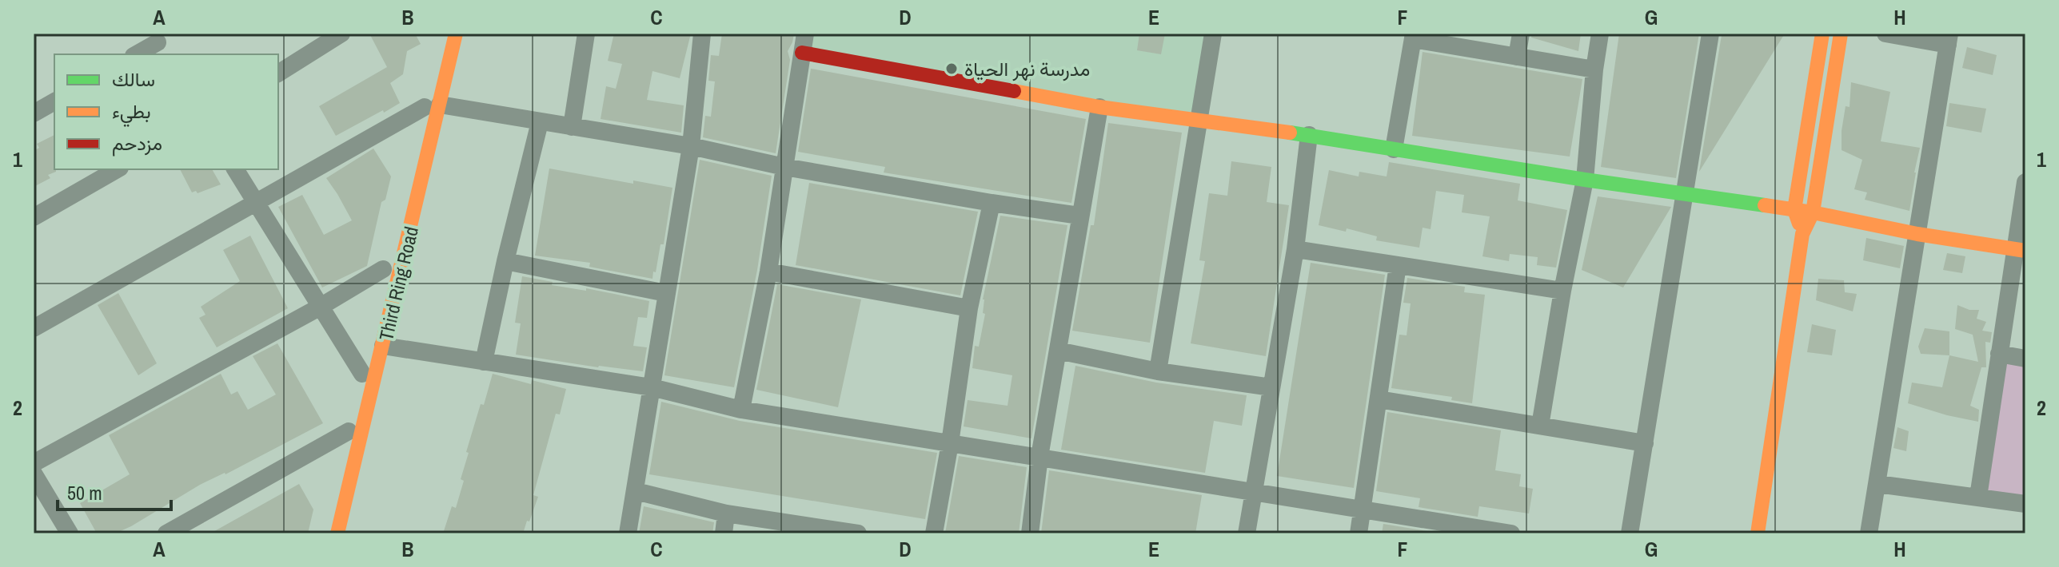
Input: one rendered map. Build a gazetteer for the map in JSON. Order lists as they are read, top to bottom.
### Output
{
  "streets": {
    "main road": ["Third Ring Road"]
  },
  "places": ["مدرسة نهر الحياة"],
  "legend": ["سالك", "بطيء", "مزدحم"],
  "scale_bar": "50 m",
  "grid": {
    "columns": [
      "A",
      "B",
      "C",
      "D",
      "E",
      "F",
      "G",
      "H"
    ],
    "rows": ["1", "2"]
  }
}
